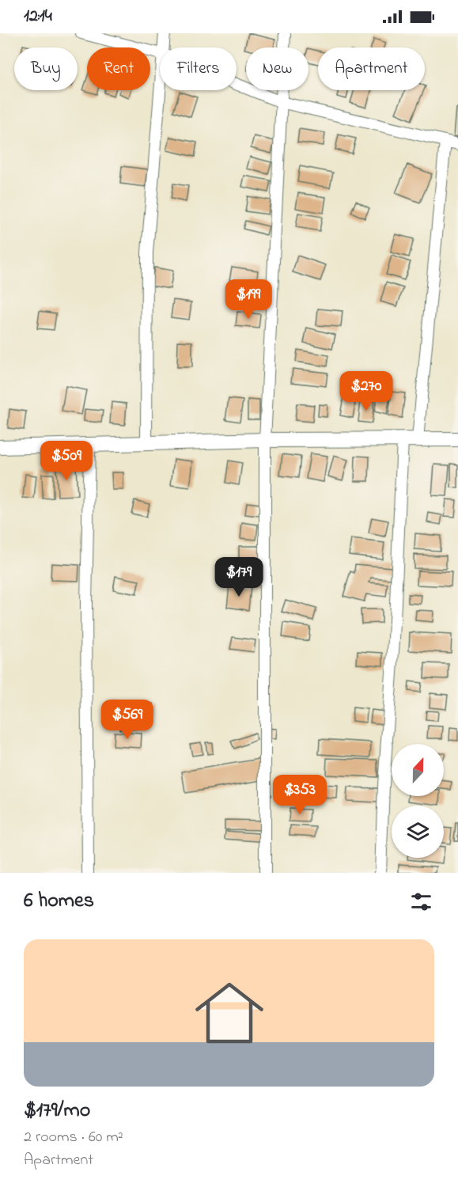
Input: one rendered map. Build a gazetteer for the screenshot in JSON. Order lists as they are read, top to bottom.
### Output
{
  "north": "top",
  "page": {
    "status": "12:14",
    "chip": [
      "Buy",
      "Rent",
      "Filters",
      "New",
      "Apartment"
    ],
    "price": [
      "$199",
      "$270",
      "$509",
      "$179",
      "$569",
      "$353"
    ],
    "heading": "6 homes",
    "list": [
      {
        "name": "$179/mo",
        "note": "2 rooms · 60 m² · Apartment"
      }
    ]
  }
}
